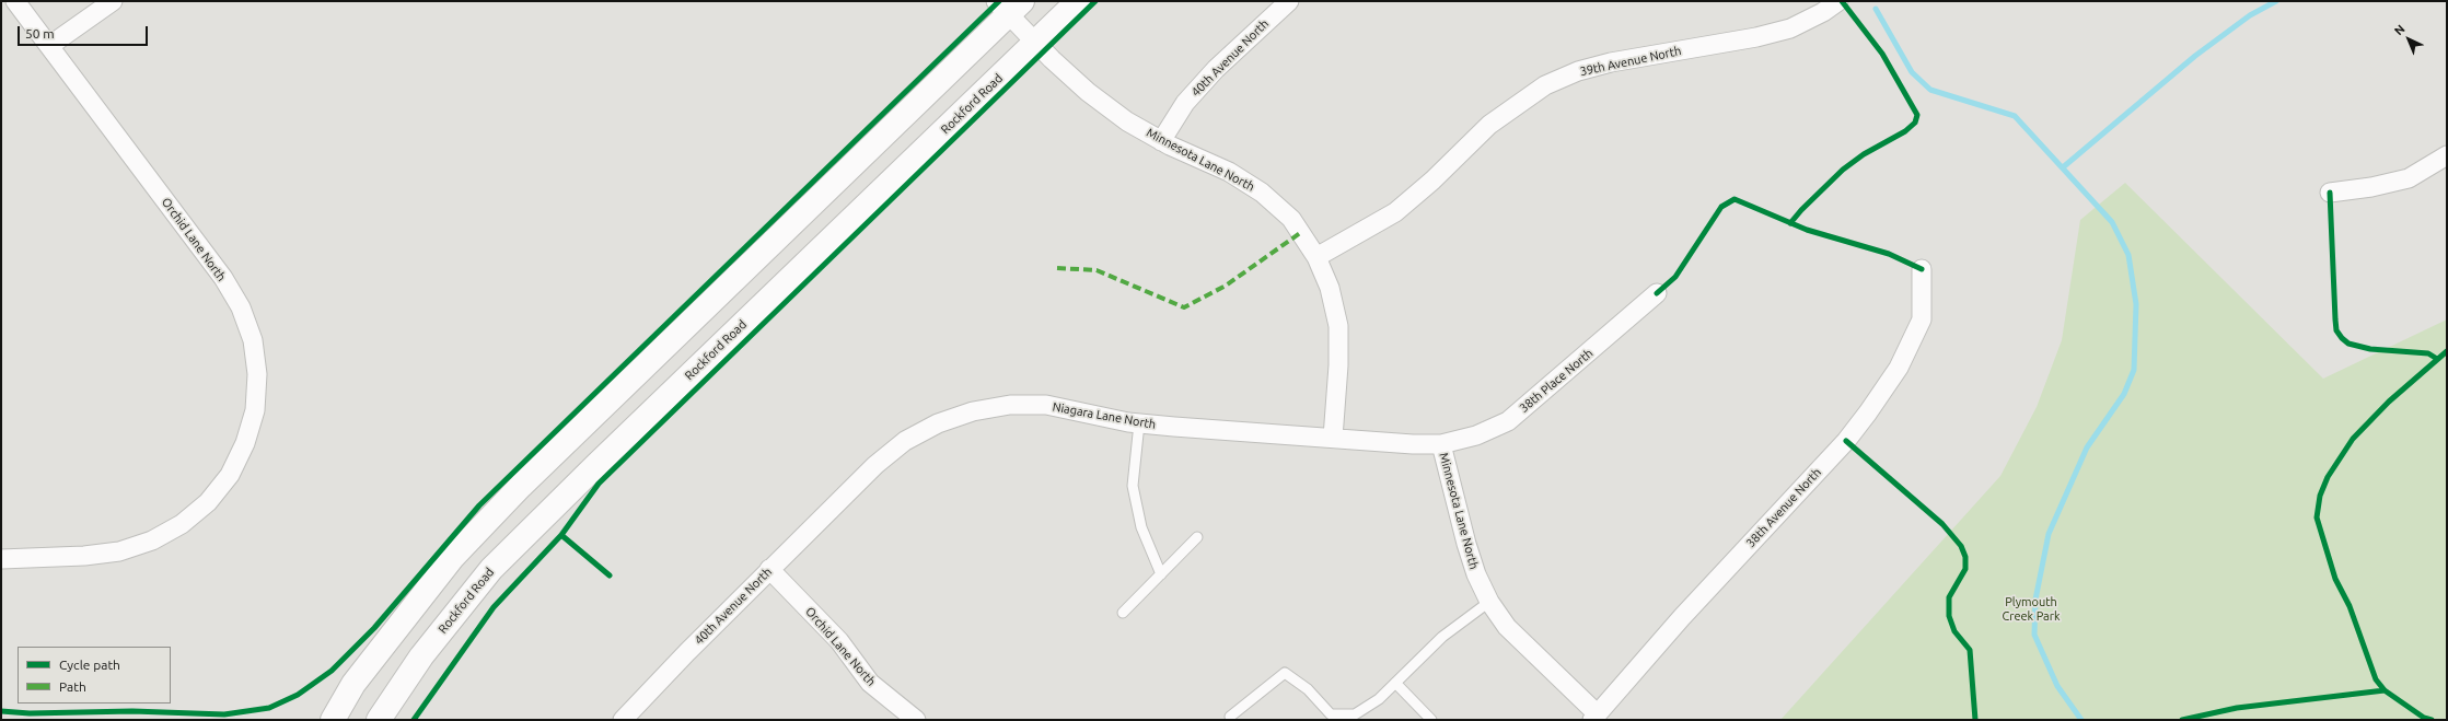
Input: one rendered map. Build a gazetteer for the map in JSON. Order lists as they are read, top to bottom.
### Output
{
  "streets": {
    "main road": ["Rockford Road"],
    "street": [
      "40th Avenue North",
      "39th Avenue North",
      "Minnesota Lane North",
      "Orchid Lane North",
      "38th Place North",
      "Niagara Lane North",
      "38th Avenue North"
    ]
  },
  "crossings": [
    ["40th Avenue North", "Minnesota Lane North"],
    ["40th Avenue North", "Orchid Lane North"],
    ["40th Avenue North", "Niagara Lane North"],
    ["39th Avenue North", "Minnesota Lane North"],
    ["Rockford Road", "Minnesota Lane North"],
    ["Minnesota Lane North", "38th Place North"],
    ["Minnesota Lane North", "Niagara Lane North"],
    ["Minnesota Lane North", "38th Avenue North"],
    ["38th Place North", "Niagara Lane North"]
  ],
  "parks": ["Plymouth Creek Park"],
  "legend": ["Cycle path", "Path"],
  "scale_bar": "50 m",
  "north": "top left"
}
